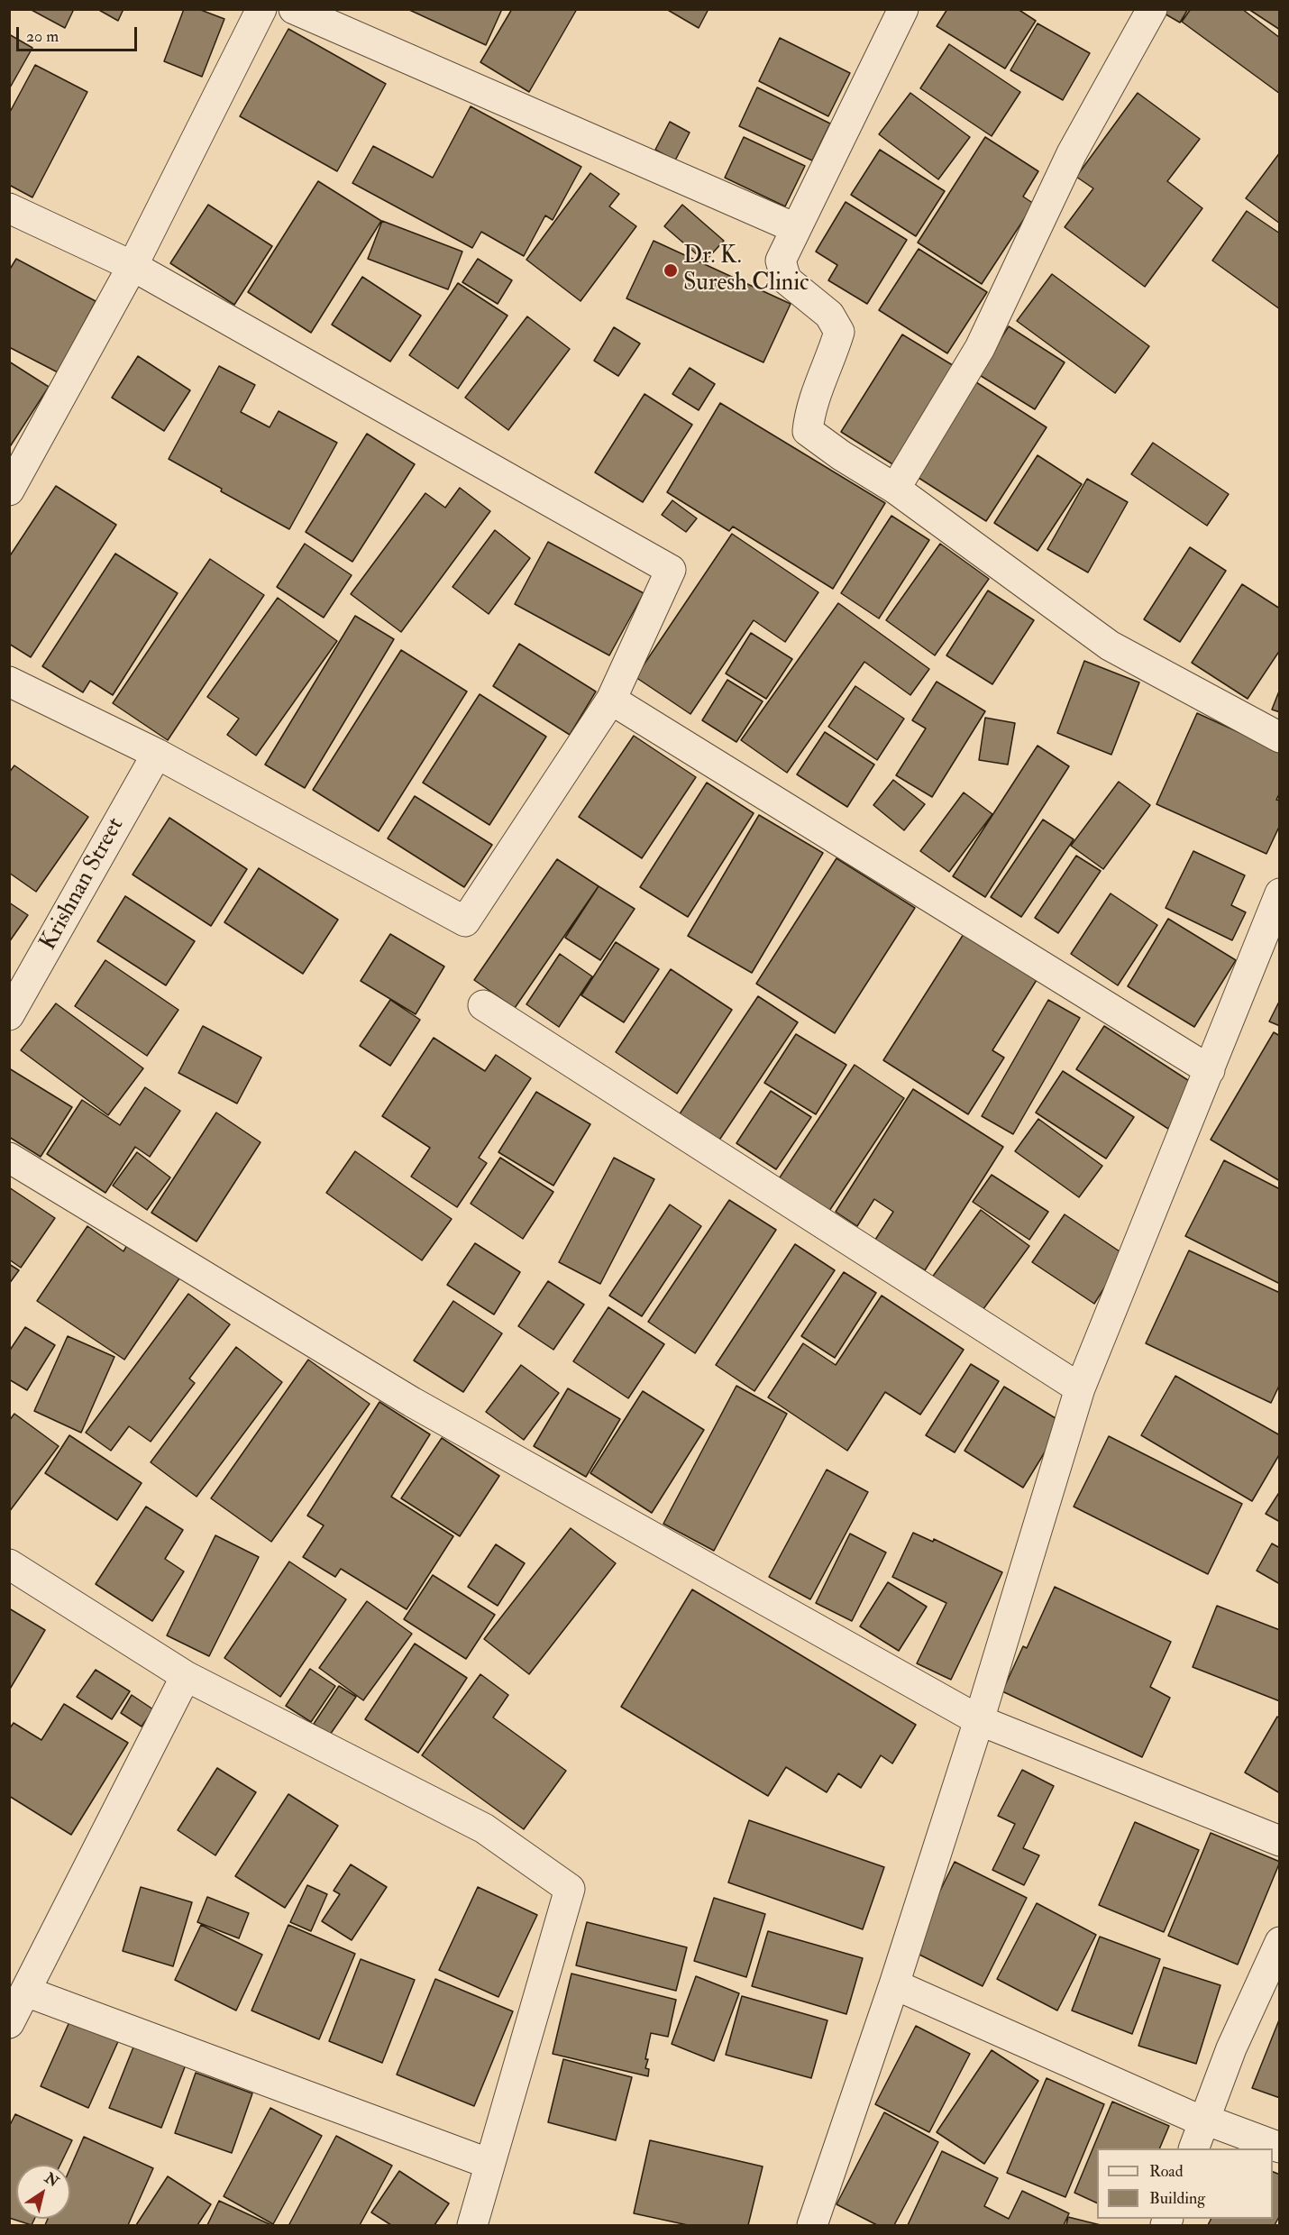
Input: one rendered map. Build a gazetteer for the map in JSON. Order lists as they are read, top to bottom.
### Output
{
  "streets": {
    "street": ["Krishnan Street"]
  },
  "places": ["Dr. K. Suresh Clinic"],
  "legend": ["Road", "Building"],
  "scale_bar": "20 m",
  "north": "top right"
}
